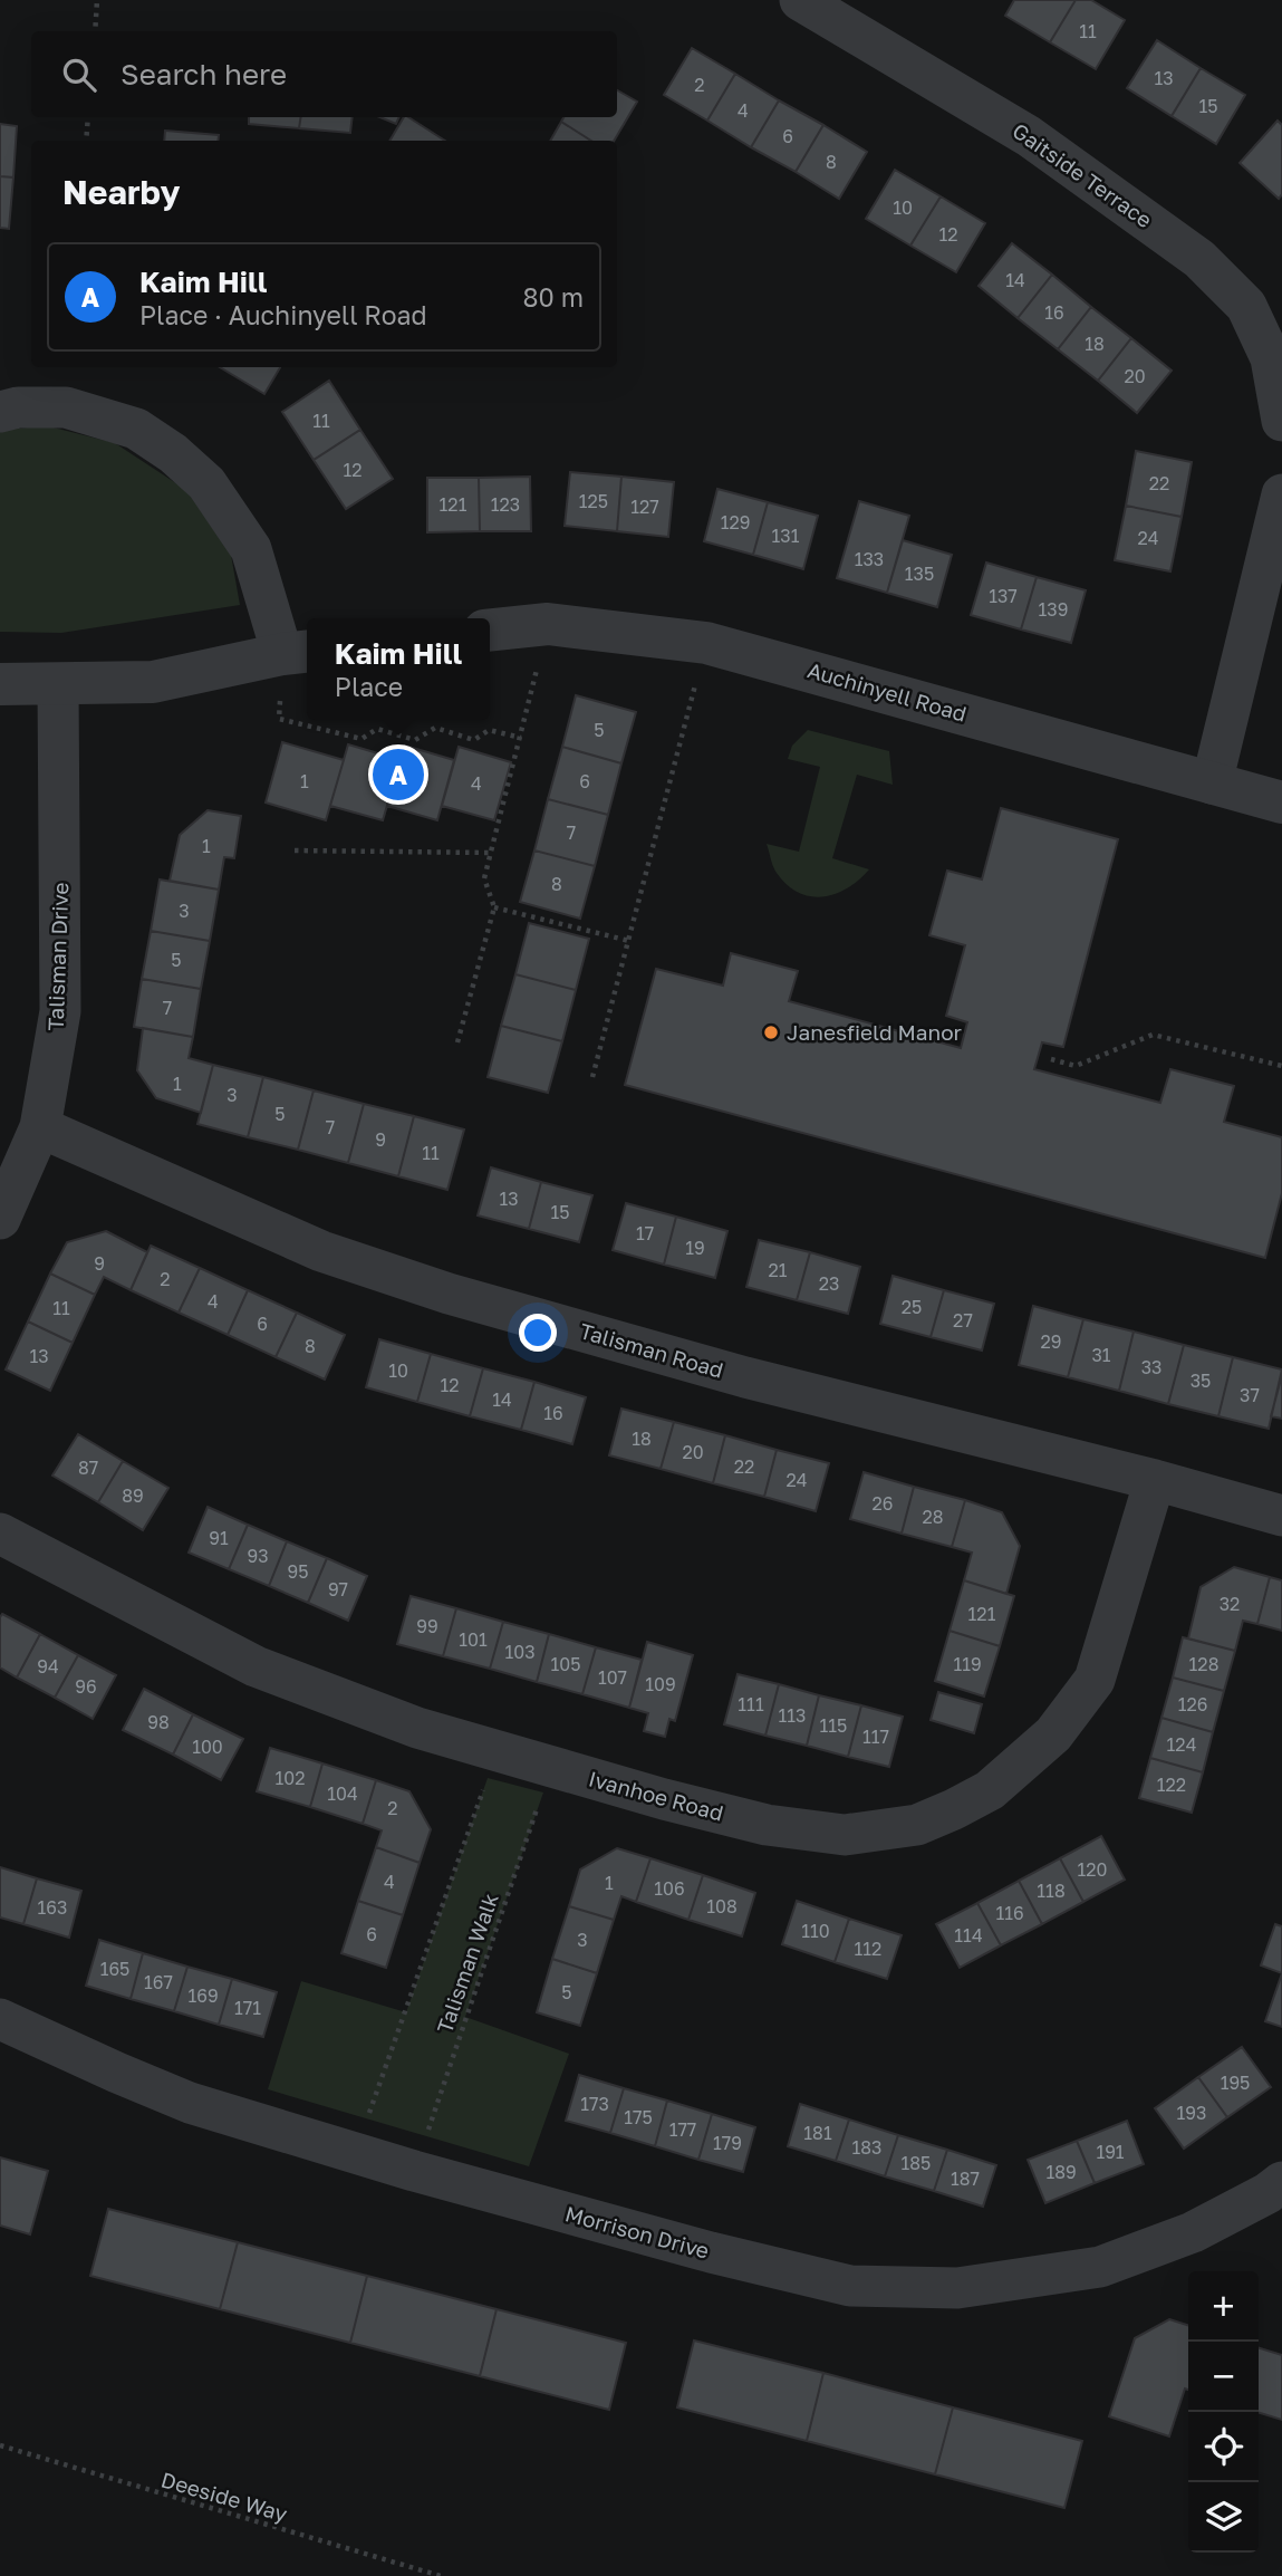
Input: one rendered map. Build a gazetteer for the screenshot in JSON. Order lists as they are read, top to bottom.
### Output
{
  "streets": {
    "street": [
      "Gaitside Terrace",
      "Auchinyell Road",
      "Talisman Drive",
      "Talisman Road",
      "Ivanhoe Road",
      "Morrison Drive"
    ],
    "path": ["Talisman Walk", "Deeside Way"]
  },
  "crossings": [
    ["Talisman Drive", "Talisman Road"],
    ["Talisman Road", "Ivanhoe Road"]
  ],
  "places": ["Janesfield Manor"],
  "house_numbers": [
    "11",
    "13",
    "2",
    "15",
    "4",
    "6",
    "8",
    "10",
    "12",
    "14",
    "16",
    "18",
    "20",
    "11",
    "12",
    "22",
    "125",
    "121",
    "123",
    "127",
    "129",
    "131",
    "24",
    "133",
    "135",
    "137",
    "139",
    "5",
    "1",
    "6",
    "4",
    "7",
    "1",
    "8",
    "3",
    "5",
    "7",
    "1",
    "3",
    "5",
    "7",
    "9",
    "11",
    "13",
    "15",
    "17",
    "19",
    "9",
    "21",
    "2",
    "23",
    "4",
    "25",
    "11",
    "27",
    "6",
    "29",
    "8",
    "31",
    "13",
    "33",
    "10",
    "35",
    "12",
    "37",
    "14",
    "16",
    "18",
    "20",
    "22",
    "87",
    "24",
    "89",
    "26",
    "28",
    "91",
    "93",
    "95",
    "97",
    "32",
    "121",
    "99",
    "101",
    "103",
    "105",
    "119",
    "128",
    "94",
    "107",
    "109",
    "96",
    "111",
    "126",
    "113",
    "98",
    "115",
    "117",
    "124",
    "100",
    "102",
    "122",
    "104",
    "2",
    "120",
    "4",
    "1",
    "106",
    "118",
    "108",
    "163",
    "116",
    "110",
    "6",
    "114",
    "3",
    "112",
    "165",
    "167",
    "5",
    "169",
    "171",
    "195",
    "173",
    "193",
    "175",
    "177",
    "181",
    "179",
    "183",
    "191",
    "185",
    "189",
    "187"
  ],
  "page": {
    "search": "Search here",
    "heading": "Nearby",
    "list": [
      {
        "mark": "A",
        "name": "Kaim Hill",
        "note": "Place · Auchinyell Road",
        "value": "80 m"
      }
    ],
    "popup": ["Kaim Hill", "Place"],
    "pins": "A",
    "map_buttons": ["+", "−"]
  }
}
